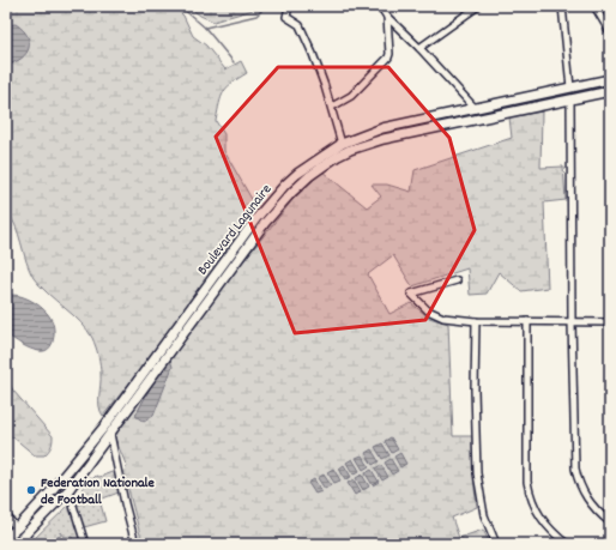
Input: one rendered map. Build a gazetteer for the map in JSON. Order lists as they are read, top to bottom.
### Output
{
  "streets": {
    "main road": ["Boulevard Lagunaire"]
  },
  "places": ["Federation Nationale de Football"]
}
